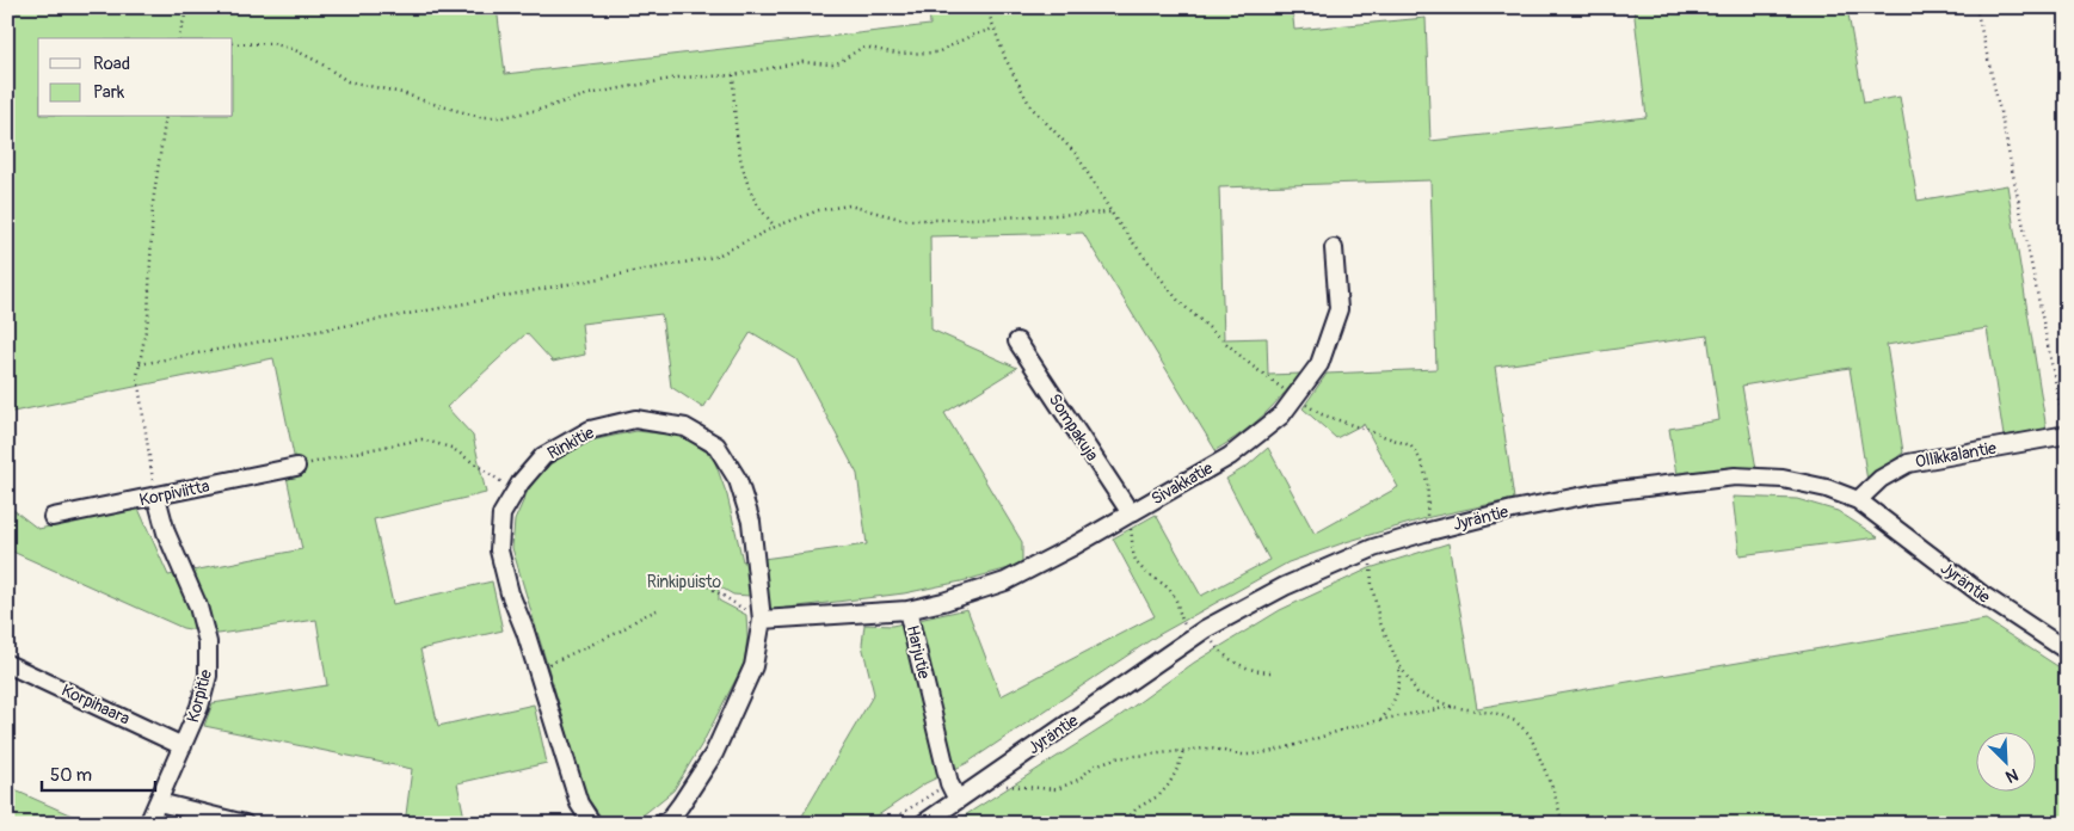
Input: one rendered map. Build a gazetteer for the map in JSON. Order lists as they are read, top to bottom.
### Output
{
  "streets": {
    "street": [
      "Sompakuja",
      "Rinkitie",
      "Ollikkalantie",
      "Sivakkatie",
      "Korpiviitta",
      "Jyräntie",
      "Harjutie",
      "Korpitie",
      "Korpihaara"
    ]
  },
  "crossings": [
    ["Sompakuja", "Sivakkatie"],
    ["Rinkitie", "Harjutie"],
    ["Ollikkalantie", "Jyräntie"],
    ["Sivakkatie", "Harjutie"],
    ["Korpiviitta", "Korpitie"],
    ["Jyräntie", "Harjutie"],
    ["Korpitie", "Korpihaara"]
  ],
  "parks": ["Rinkipuisto"],
  "legend": ["Road", "Park"],
  "scale_bar": "50 m",
  "north": "bottom right"
}
